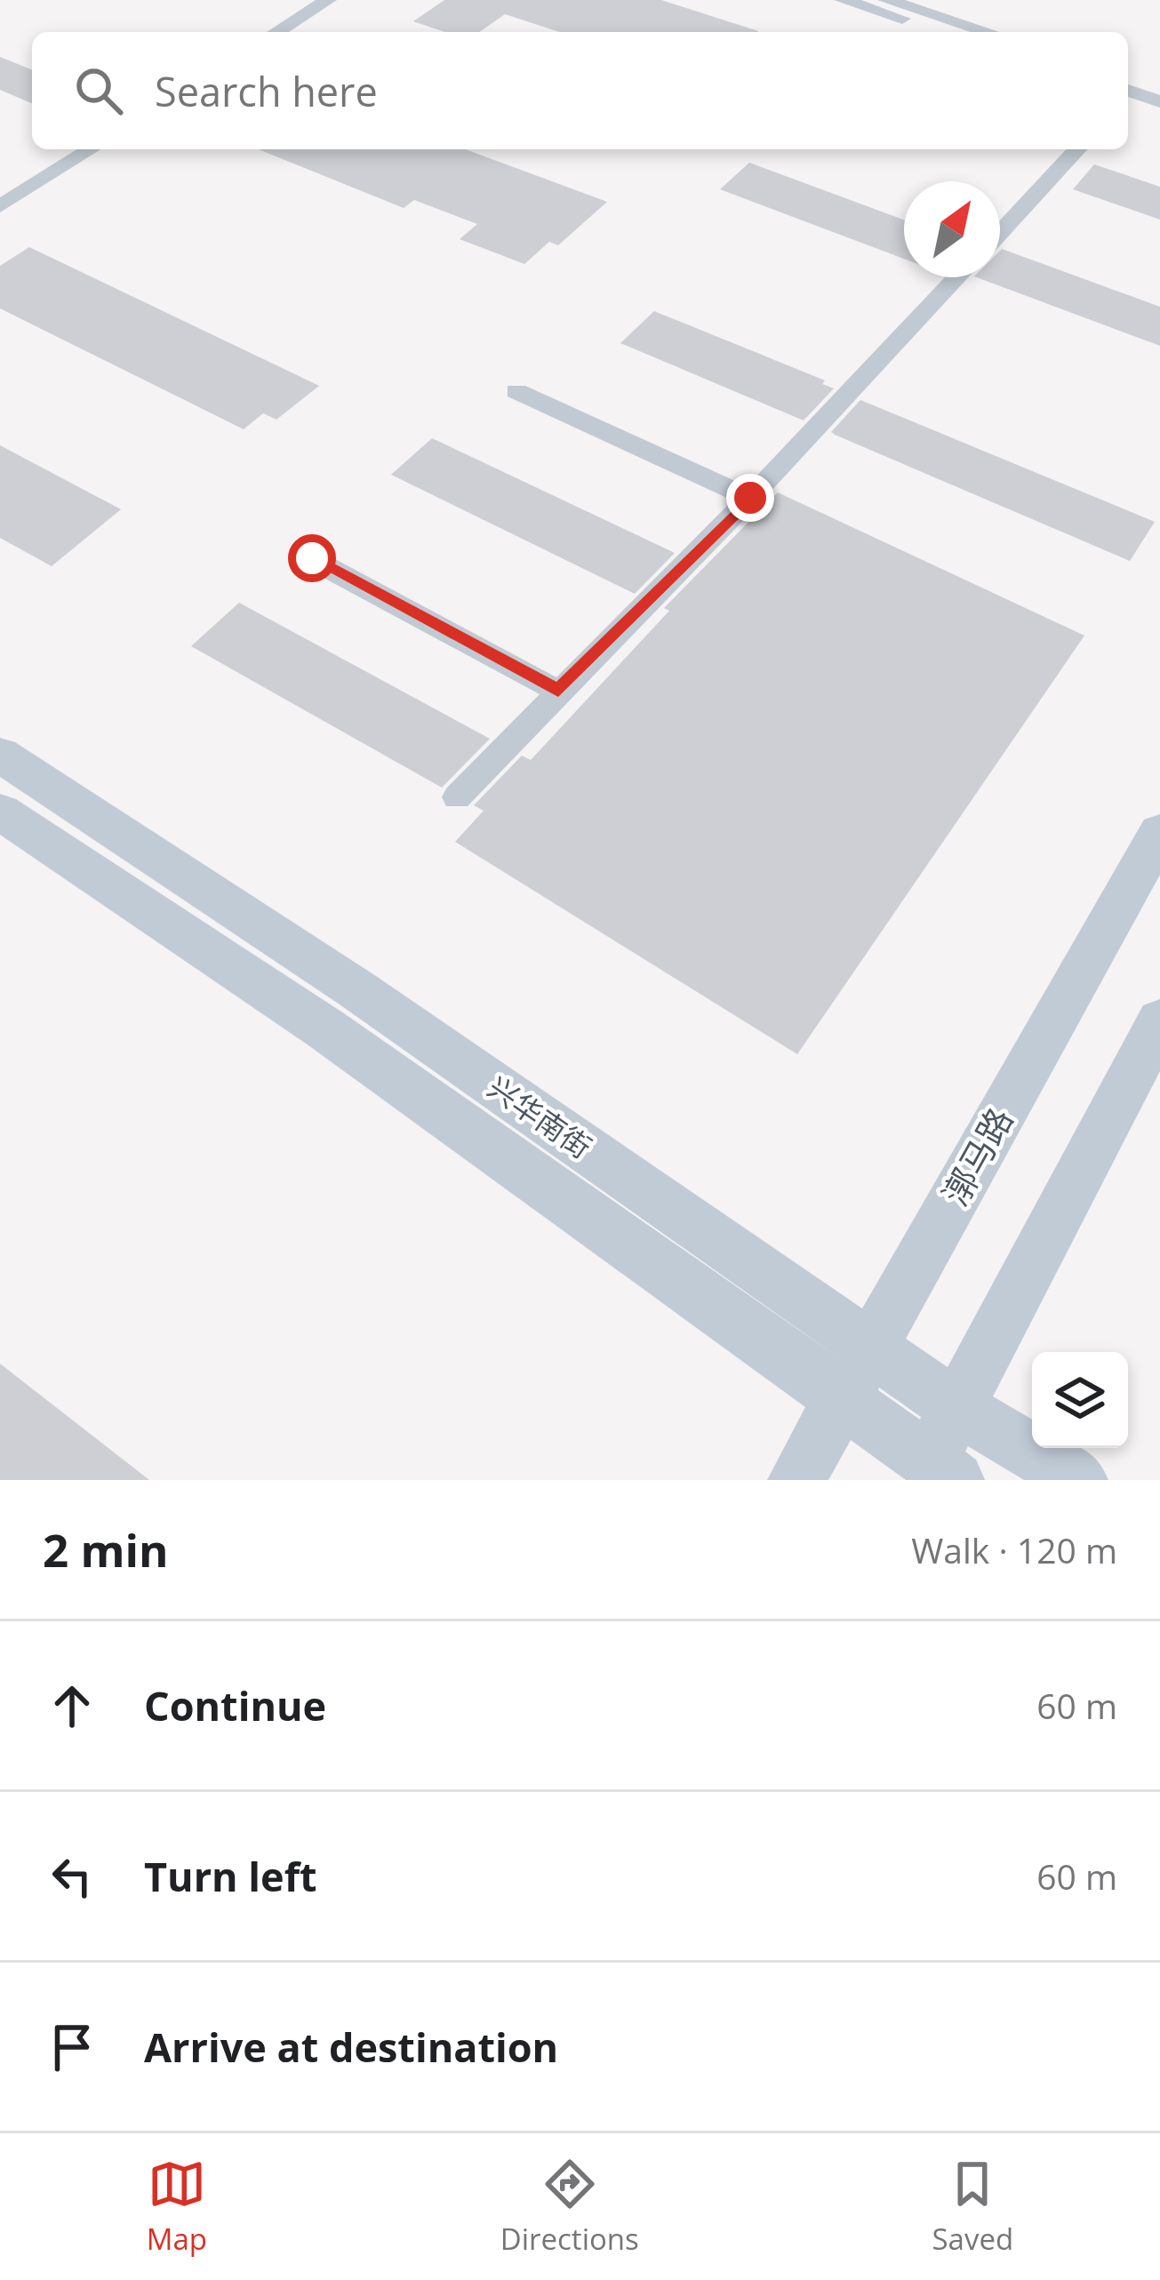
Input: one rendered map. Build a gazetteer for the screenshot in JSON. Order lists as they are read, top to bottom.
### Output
{
  "streets": {
    "main road": ["兴华南街", "漷马路"]
  },
  "crossings": [
    ["兴华南街", "漷马路"]
  ],
  "north": "top right",
  "page": {
    "search": "Search here",
    "heading": ["2 min", "Walk · 120 m"],
    "list": [
      ["Continue", "60 m"],
      ["Turn left", "60 m"],
      "Arrive at destination"
    ],
    "nav": ["Map", "Directions", "Saved"]
  }
}
